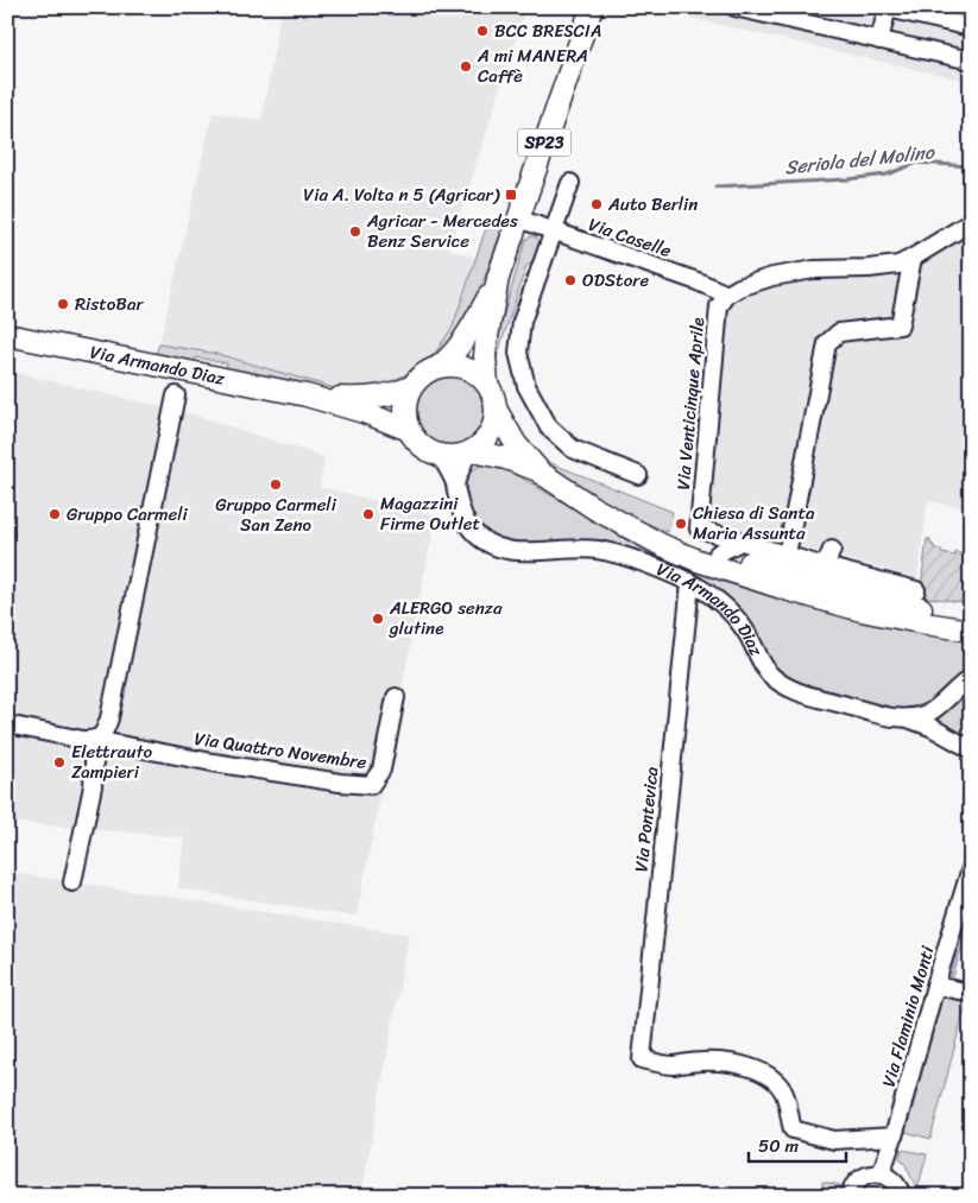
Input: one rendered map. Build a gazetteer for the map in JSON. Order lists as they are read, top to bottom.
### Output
{
  "streets": {
    "main road": ["SP23", "Via Armando Diaz"],
    "street": [
      "Via Caselle",
      "Via Venticinque Aprile",
      "Via Quattro Novembre",
      "Via Pontevica",
      "Via Flaminio Monti"
    ]
  },
  "crossings": [
    ["SP23", "Via Caselle"],
    ["SP23", "Via Armando Diaz"],
    ["Via Caselle", "Via Venticinque Aprile"],
    ["Via Armando Diaz", "Via Venticinque Aprile"],
    ["Via Armando Diaz", "Via Pontevica"],
    ["Via Pontevica", "Via Flaminio Monti"]
  ],
  "water": ["Seriola del Molino"],
  "places": {
    "other": [
      "BCC BRESCIA",
      "A mi MANERA Caffè",
      "Auto Berlin",
      "Agricar - Mercedes Benz Service",
      "ODStore",
      "RistoBar",
      "Gruppo Carmeli San Zeno",
      "Gruppo Carmeli",
      "Magazzini Firme Outlet",
      "Chiesa di Santa Maria Assunta",
      "ALERGO senza glutine",
      "Elettrauto Zampieri"
    ],
    "transit": ["Via A. Volta n 5 (Agricar)"]
  },
  "scale_bar": "50 m"
}
